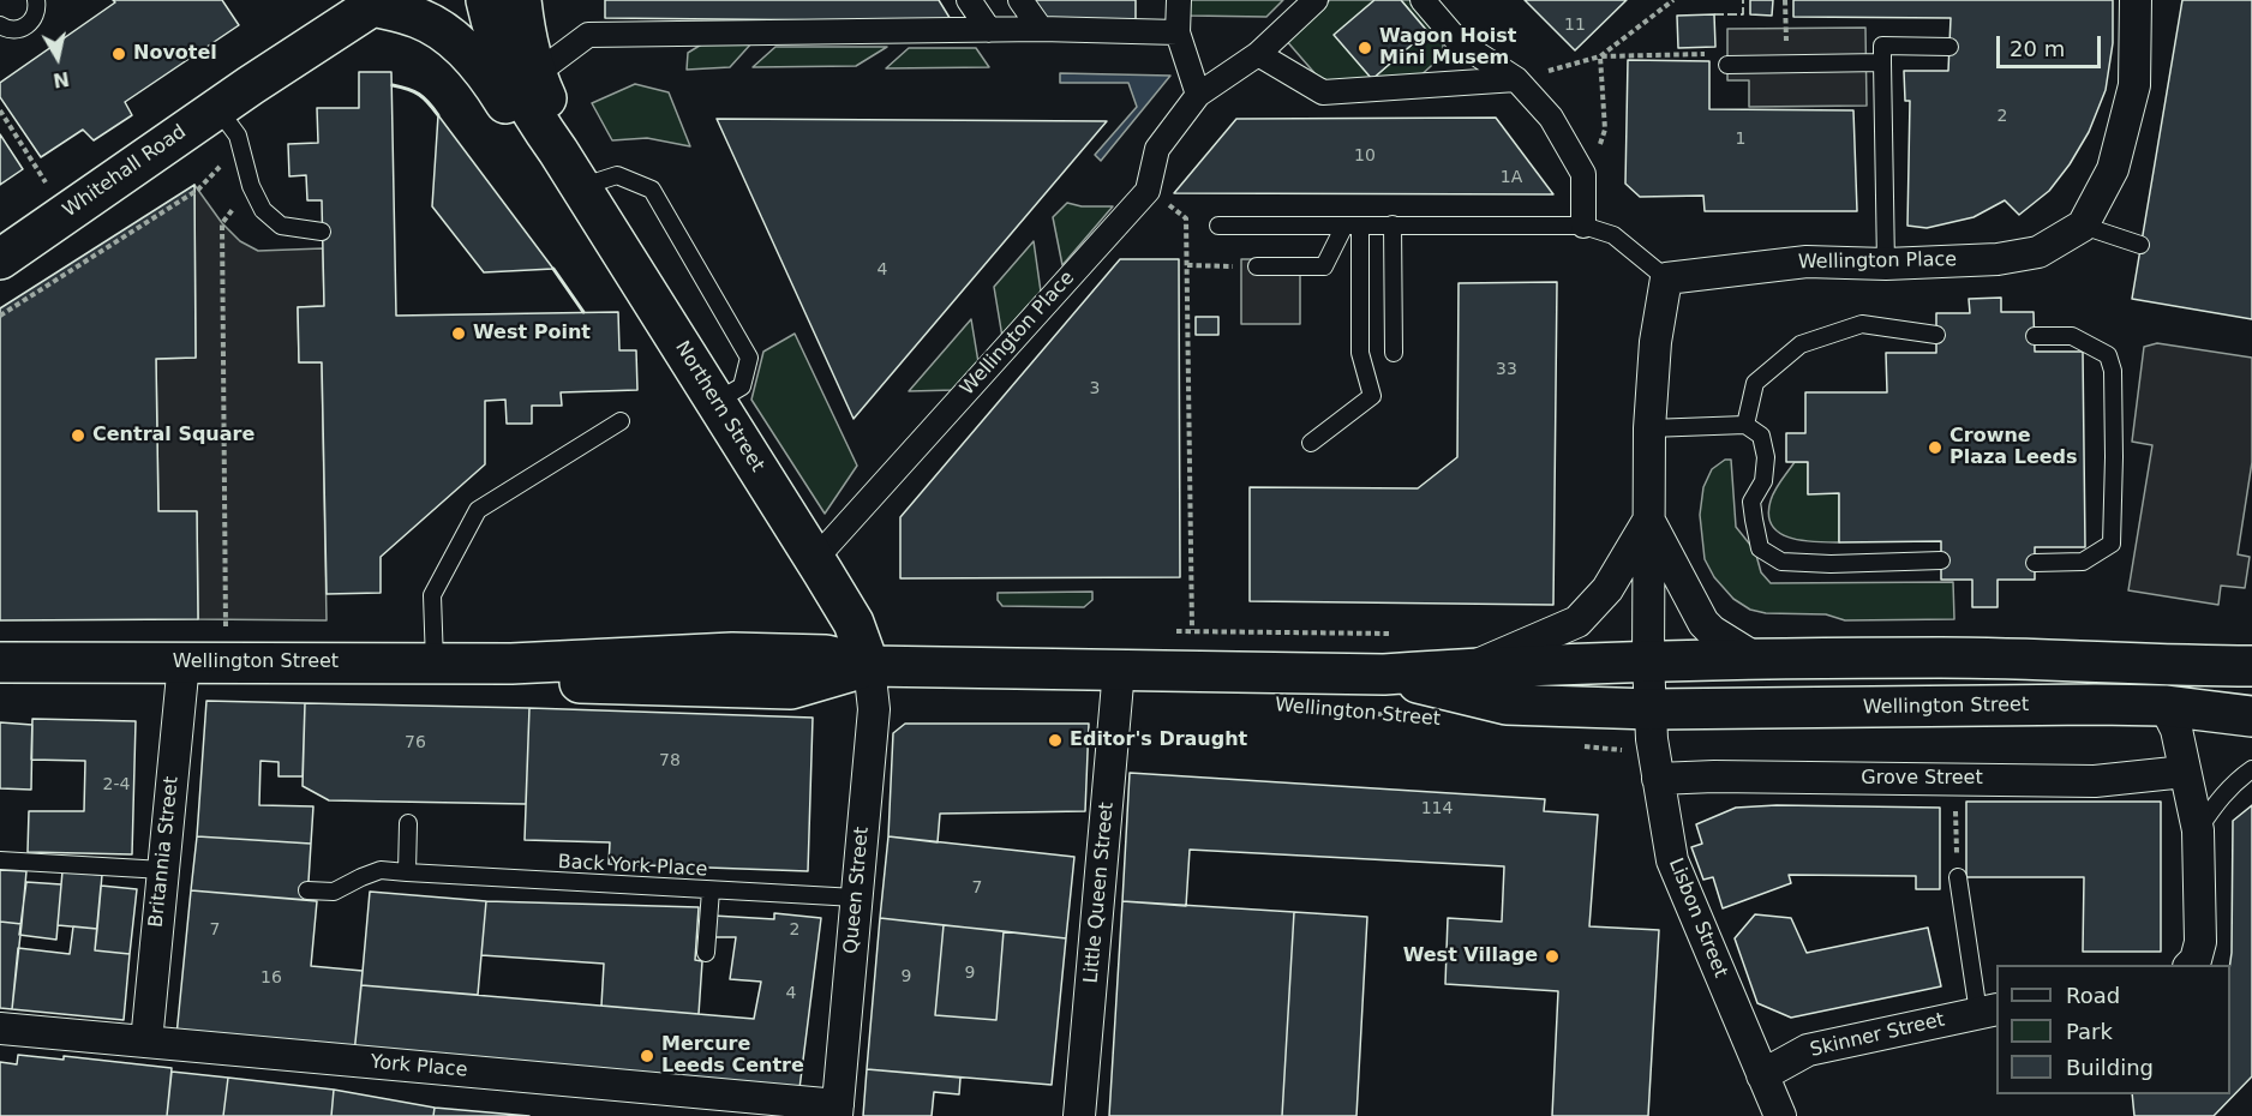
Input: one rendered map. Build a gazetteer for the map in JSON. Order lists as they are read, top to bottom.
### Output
{
  "streets": {
    "street": [
      "Whitehall Road",
      "Wellington Place",
      "Northern Street",
      "Wellington Street",
      "Grove Street",
      "Britannia Street",
      "Queen Street",
      "Little Queen Street",
      "Lisbon Street",
      "Skinner Street",
      "York Place"
    ],
    "lane": ["Back York Place"]
  },
  "crossings": [
    ["Wellington Place", "Northern Street"],
    ["Northern Street", "Wellington Street"],
    ["Northern Street", "Queen Street"],
    ["Wellington Street", "Britannia Street"],
    ["Wellington Street", "Queen Street"],
    ["Wellington Street", "Little Queen Street"],
    ["Wellington Street", "Lisbon Street"],
    ["Grove Street", "Lisbon Street"],
    ["Britannia Street", "York Place"],
    ["Back York Place", "Queen Street"],
    ["Queen Street", "York Place"],
    ["Lisbon Street", "Skinner Street"]
  ],
  "places": [
    "Wagon Hoist Mini Musem",
    "Novotel",
    "West Point",
    "Central Square",
    "Crowne Plaza Leeds",
    "Editor's Draught",
    "West Village",
    "Mercure Leeds Centre"
  ],
  "house_numbers": [
    "11",
    "2",
    "1",
    "10",
    "1A",
    "4",
    "33",
    "3",
    "76",
    "78",
    "2-4",
    "114",
    "7",
    "7",
    "2",
    "9",
    "9",
    "16",
    "4"
  ],
  "legend": ["Road", "Park", "Building"],
  "scale_bar": "20 m",
  "north": "bottom"
}
